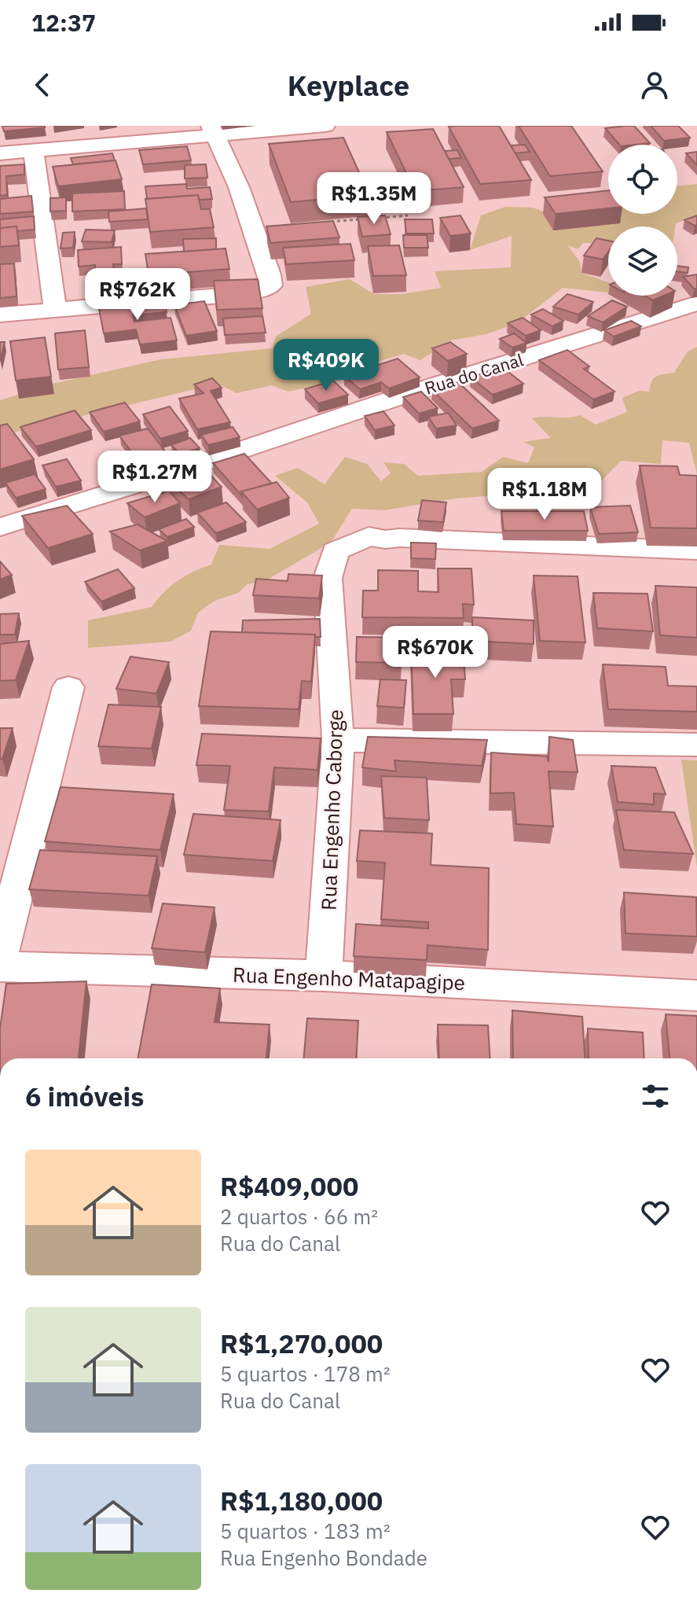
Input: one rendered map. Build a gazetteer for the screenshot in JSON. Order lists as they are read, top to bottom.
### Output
{
  "streets": {
    "street": ["Rua do Canal", "Rua Engenho Caborge", "Rua Engenho Matapagipe"]
  },
  "crossings": [
    ["Rua Engenho Caborge", "Rua Engenho Matapagipe"]
  ],
  "page": {
    "status": "12:37",
    "header": "Keyplace",
    "price": [
      "R$1.35M",
      "R$762K",
      "R$409K",
      "R$1.27M",
      "R$1.18M",
      "R$670K"
    ],
    "heading": "6 imóveis",
    "list": [
      {
        "name": "R$409,000",
        "note": "2 quartos · 66 m² · Rua do Canal"
      },
      {
        "name": "R$1,270,000",
        "note": "5 quartos · 178 m² · Rua do Canal"
      },
      {
        "name": "R$1,180,000",
        "note": "5 quartos · 183 m² · Rua Engenho Bondade"
      }
    ]
  }
}
